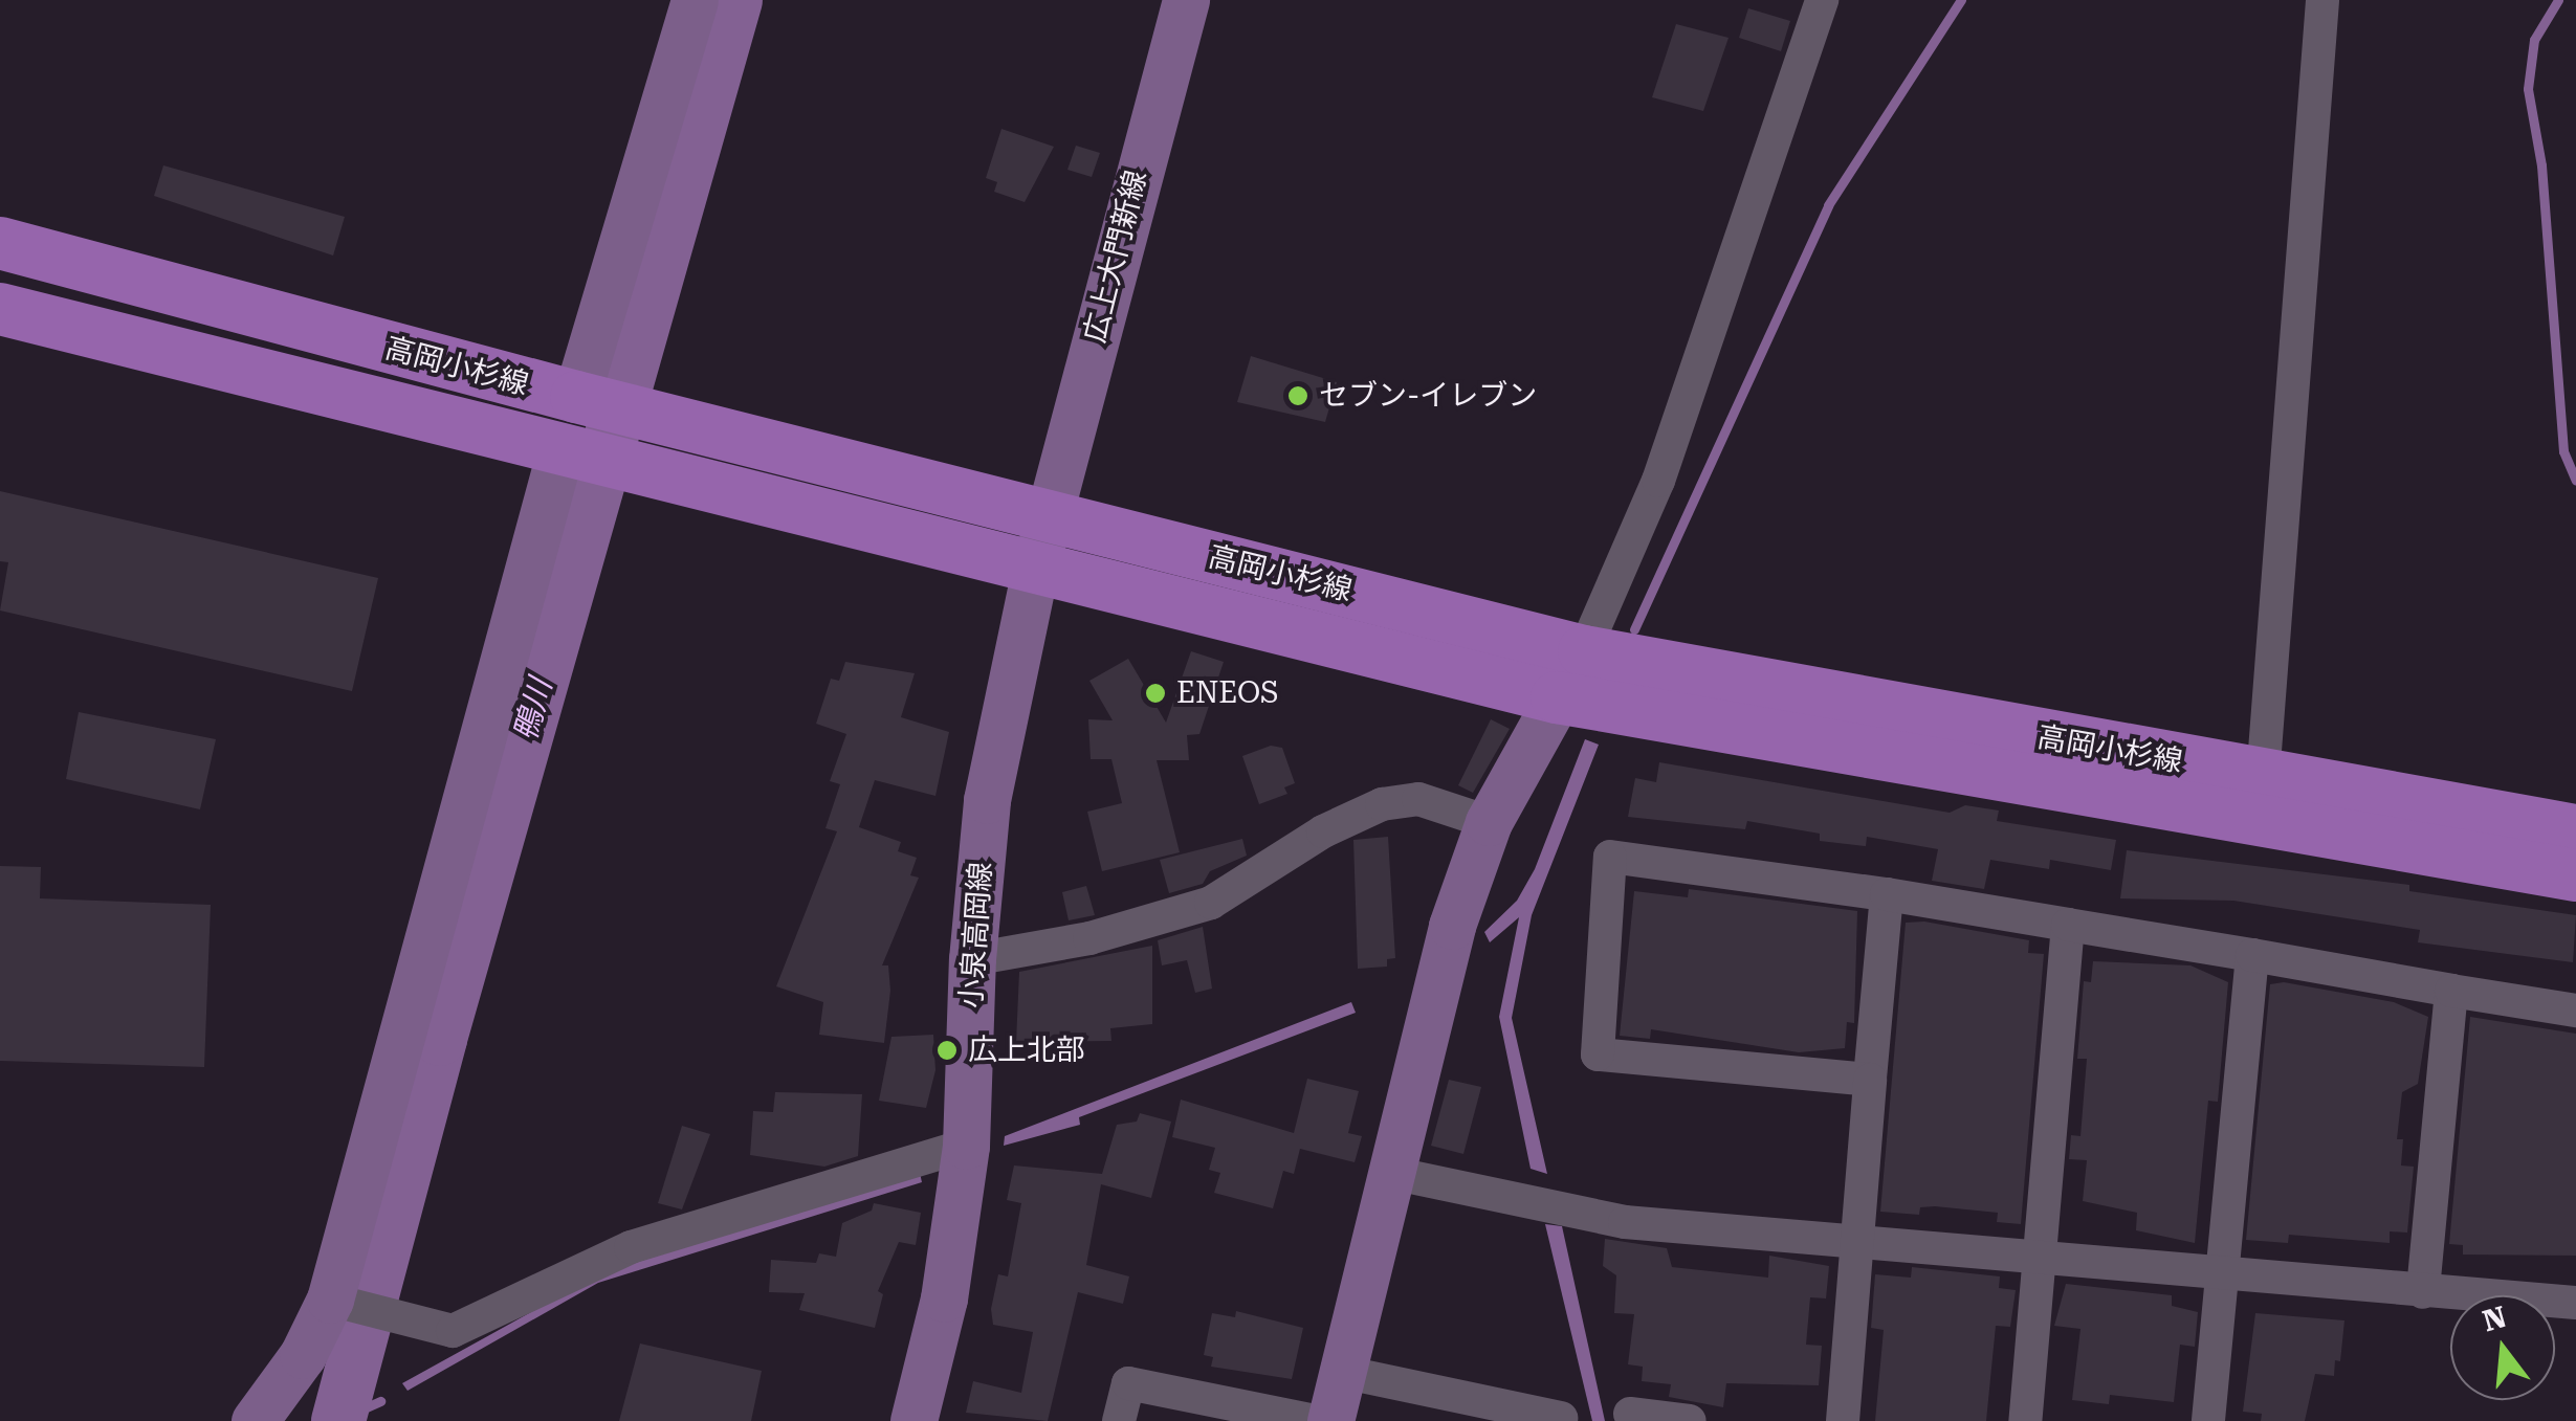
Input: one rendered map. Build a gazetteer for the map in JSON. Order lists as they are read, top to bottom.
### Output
{
  "streets": {
    "main road": ["高岡小杉線"],
    "street": ["広上大門新線", "小泉高岡線"]
  },
  "crossings": [
    ["広上大門新線", "高岡小杉線"],
    ["広上大門新線", "小泉高岡線"],
    ["高岡小杉線", "小泉高岡線"]
  ],
  "water": ["鴨川"],
  "places": ["セブン-イレブン", "ENEOS", "広上北部"],
  "north": "top"
}
